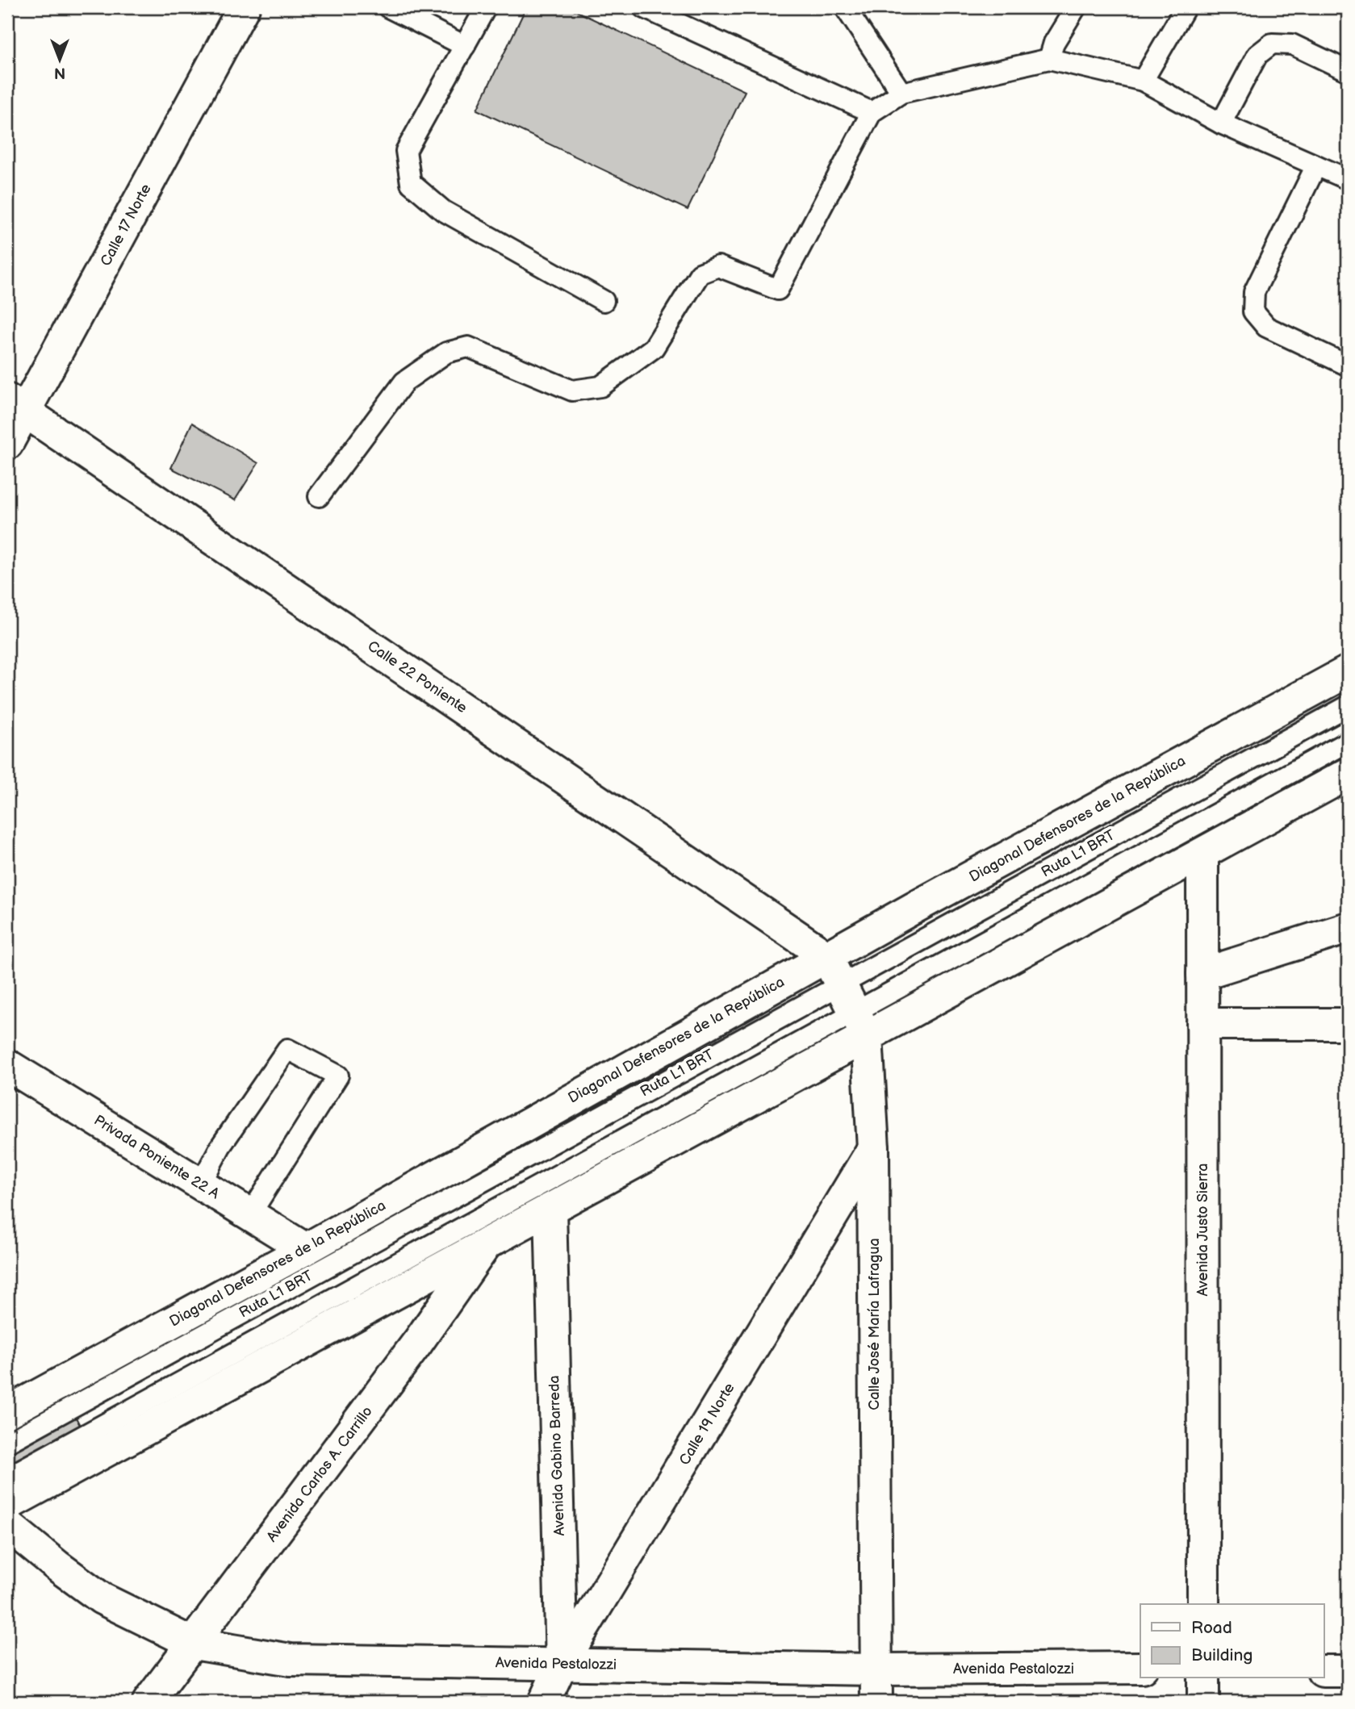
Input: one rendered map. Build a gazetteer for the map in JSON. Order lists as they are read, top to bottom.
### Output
{
  "streets": {
    "street": [
      "Calle 17 Norte",
      "Calle 22 Poniente",
      "Diagonal Defensores de la República",
      "Privada Poniente 22 A",
      "Avenida Justo Sierra",
      "Calle José María Lafragua",
      "Calle 19 Norte",
      "Avenida Gabino Barreda",
      "Avenida Carlos A. Carrillo",
      "Avenida Pestalozzi"
    ],
    "lane": ["Ruta L1 BRT"]
  },
  "crossings": [
    ["Calle 17 Norte", "Calle 22 Poniente"],
    ["Calle 22 Poniente", "Diagonal Defensores de la República"],
    ["Calle 22 Poniente", "Calle José María Lafragua"],
    ["Diagonal Defensores de la República", "Privada Poniente 22 A"],
    ["Diagonal Defensores de la República", "Calle José María Lafragua"],
    ["Ruta L1 BRT", "Calle José María Lafragua"],
    ["Calle José María Lafragua", "Calle 19 Norte"],
    ["Calle José María Lafragua", "Avenida Pestalozzi"],
    ["Calle 19 Norte", "Avenida Gabino Barreda"],
    ["Calle 19 Norte", "Avenida Pestalozzi"],
    ["Avenida Gabino Barreda", "Avenida Pestalozzi"],
    ["Avenida Carlos A. Carrillo", "Avenida Pestalozzi"]
  ],
  "legend": ["Road", "Building"],
  "north": "bottom"
}
